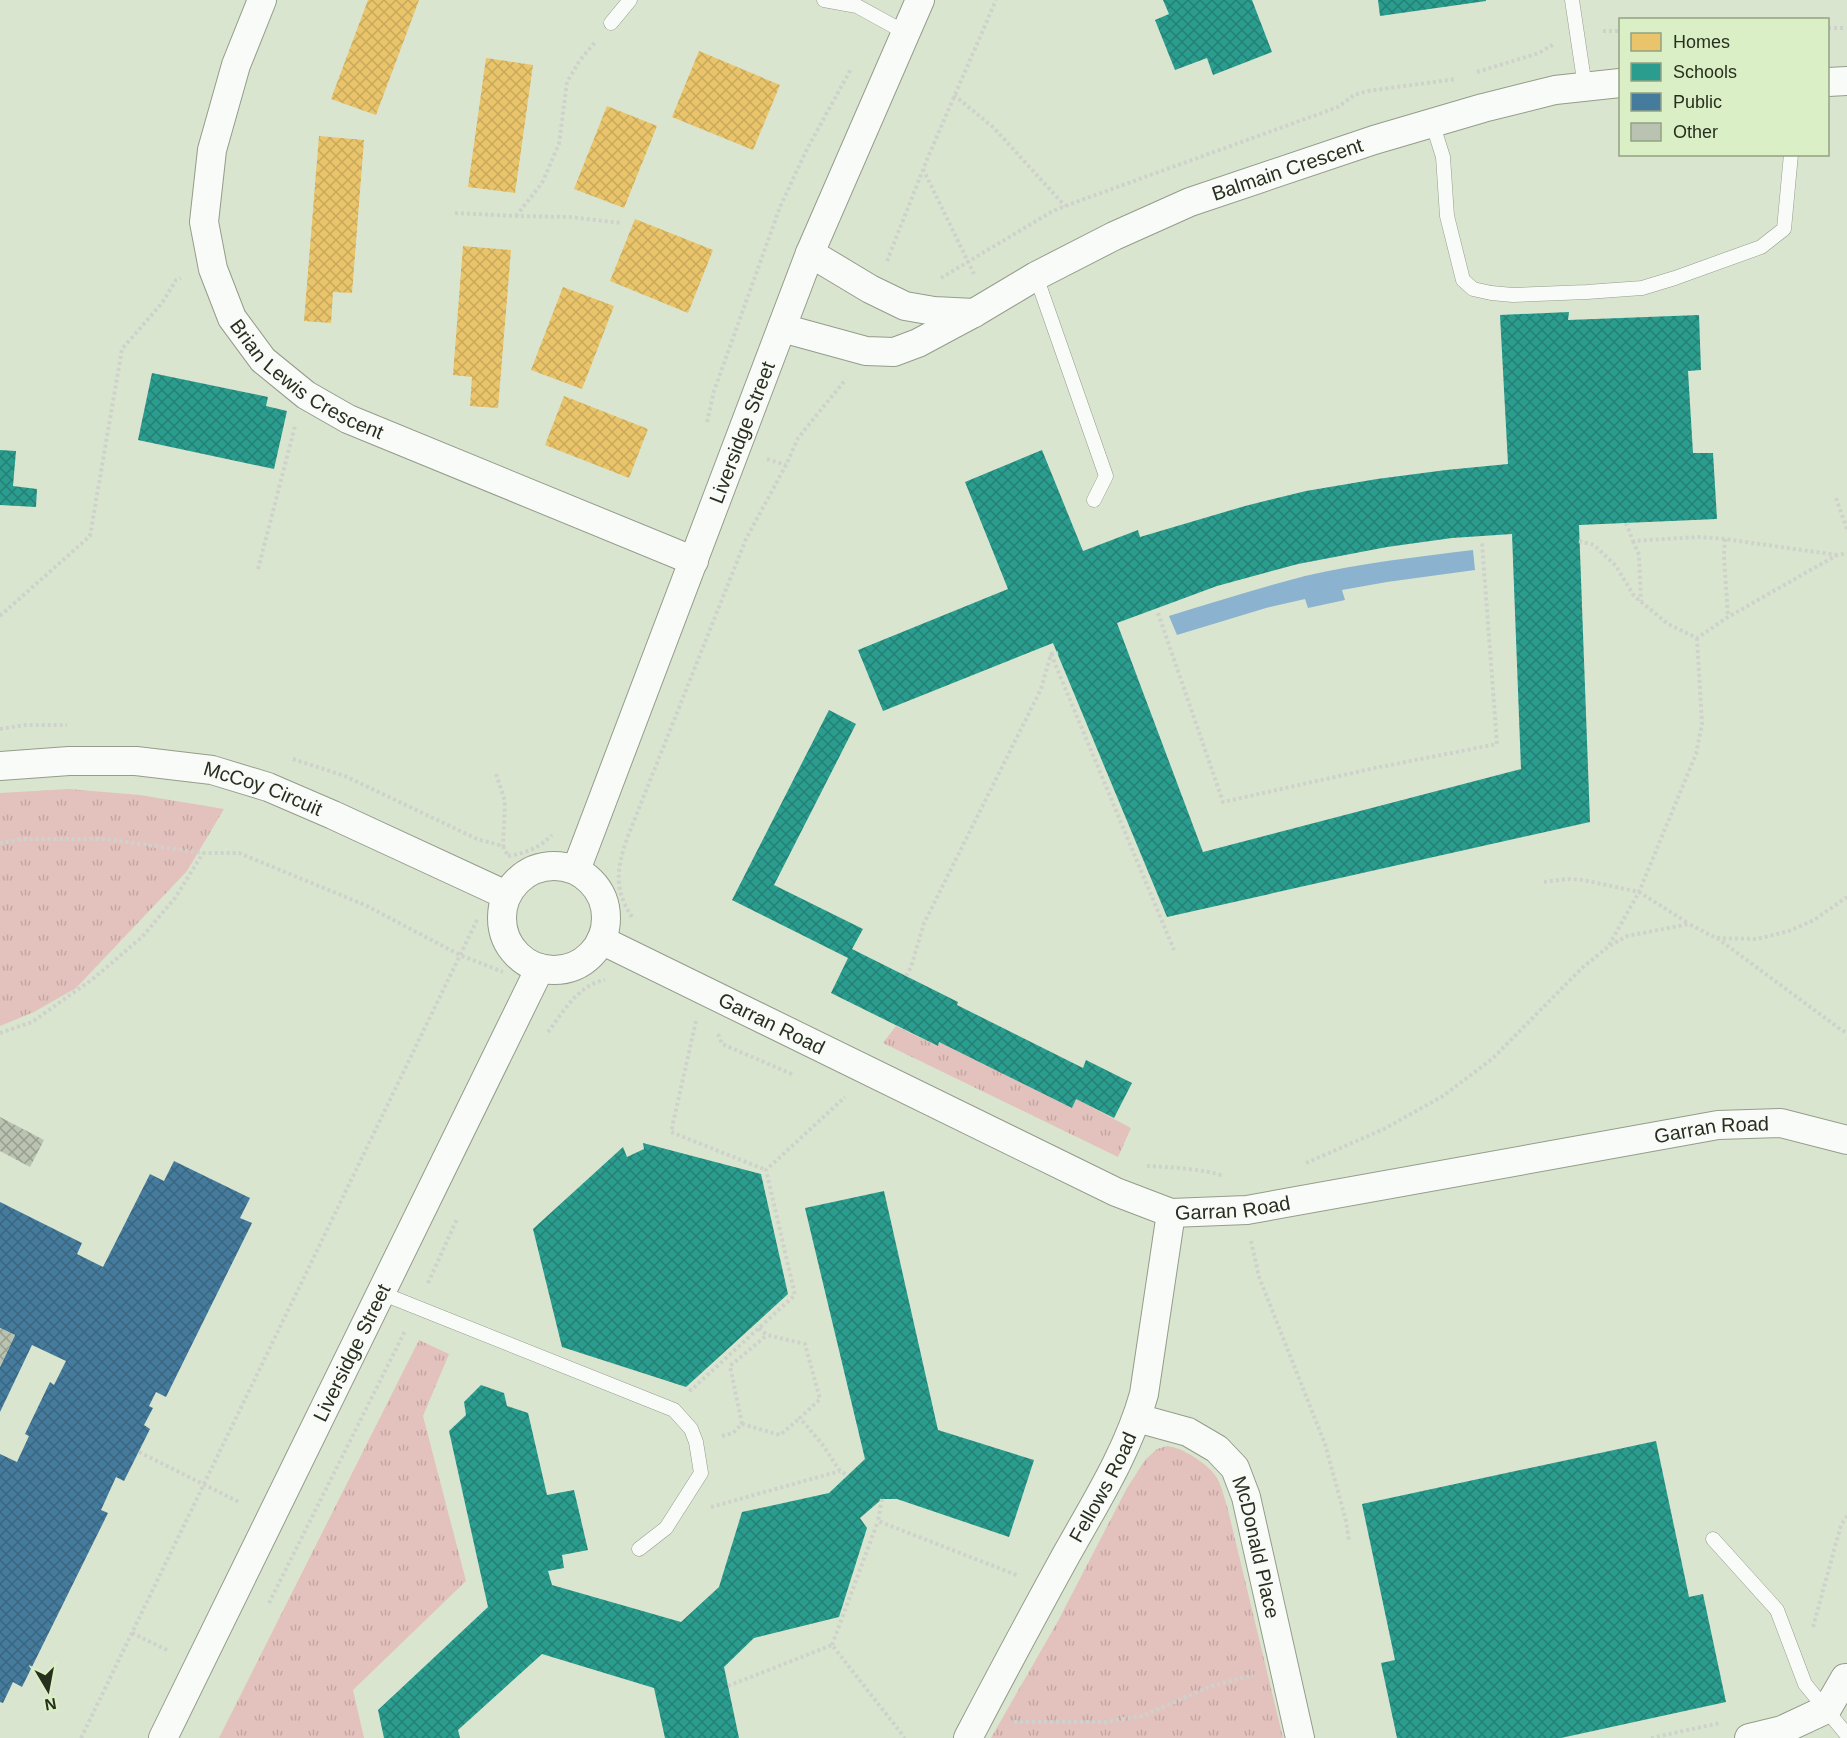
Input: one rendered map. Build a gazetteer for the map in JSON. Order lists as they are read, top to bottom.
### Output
{
  "streets": {
    "street": [
      "Balmain Crescent",
      "Brian Lewis Crescent",
      "Liversidge Street",
      "McCoy Circuit",
      "Garran Road",
      "Fellows Road",
      "McDonald Place"
    ]
  },
  "crossings": [
    ["Balmain Crescent", "Liversidge Street"],
    ["Brian Lewis Crescent", "Liversidge Street"],
    ["Liversidge Street", "McCoy Circuit"],
    ["Liversidge Street", "Garran Road"],
    ["McCoy Circuit", "Garran Road"],
    ["Garran Road", "Fellows Road"],
    ["Fellows Road", "McDonald Place"]
  ],
  "legend": [
    "Homes",
    "Schools",
    "Public",
    "Other"
  ],
  "north": "bottom"
}
